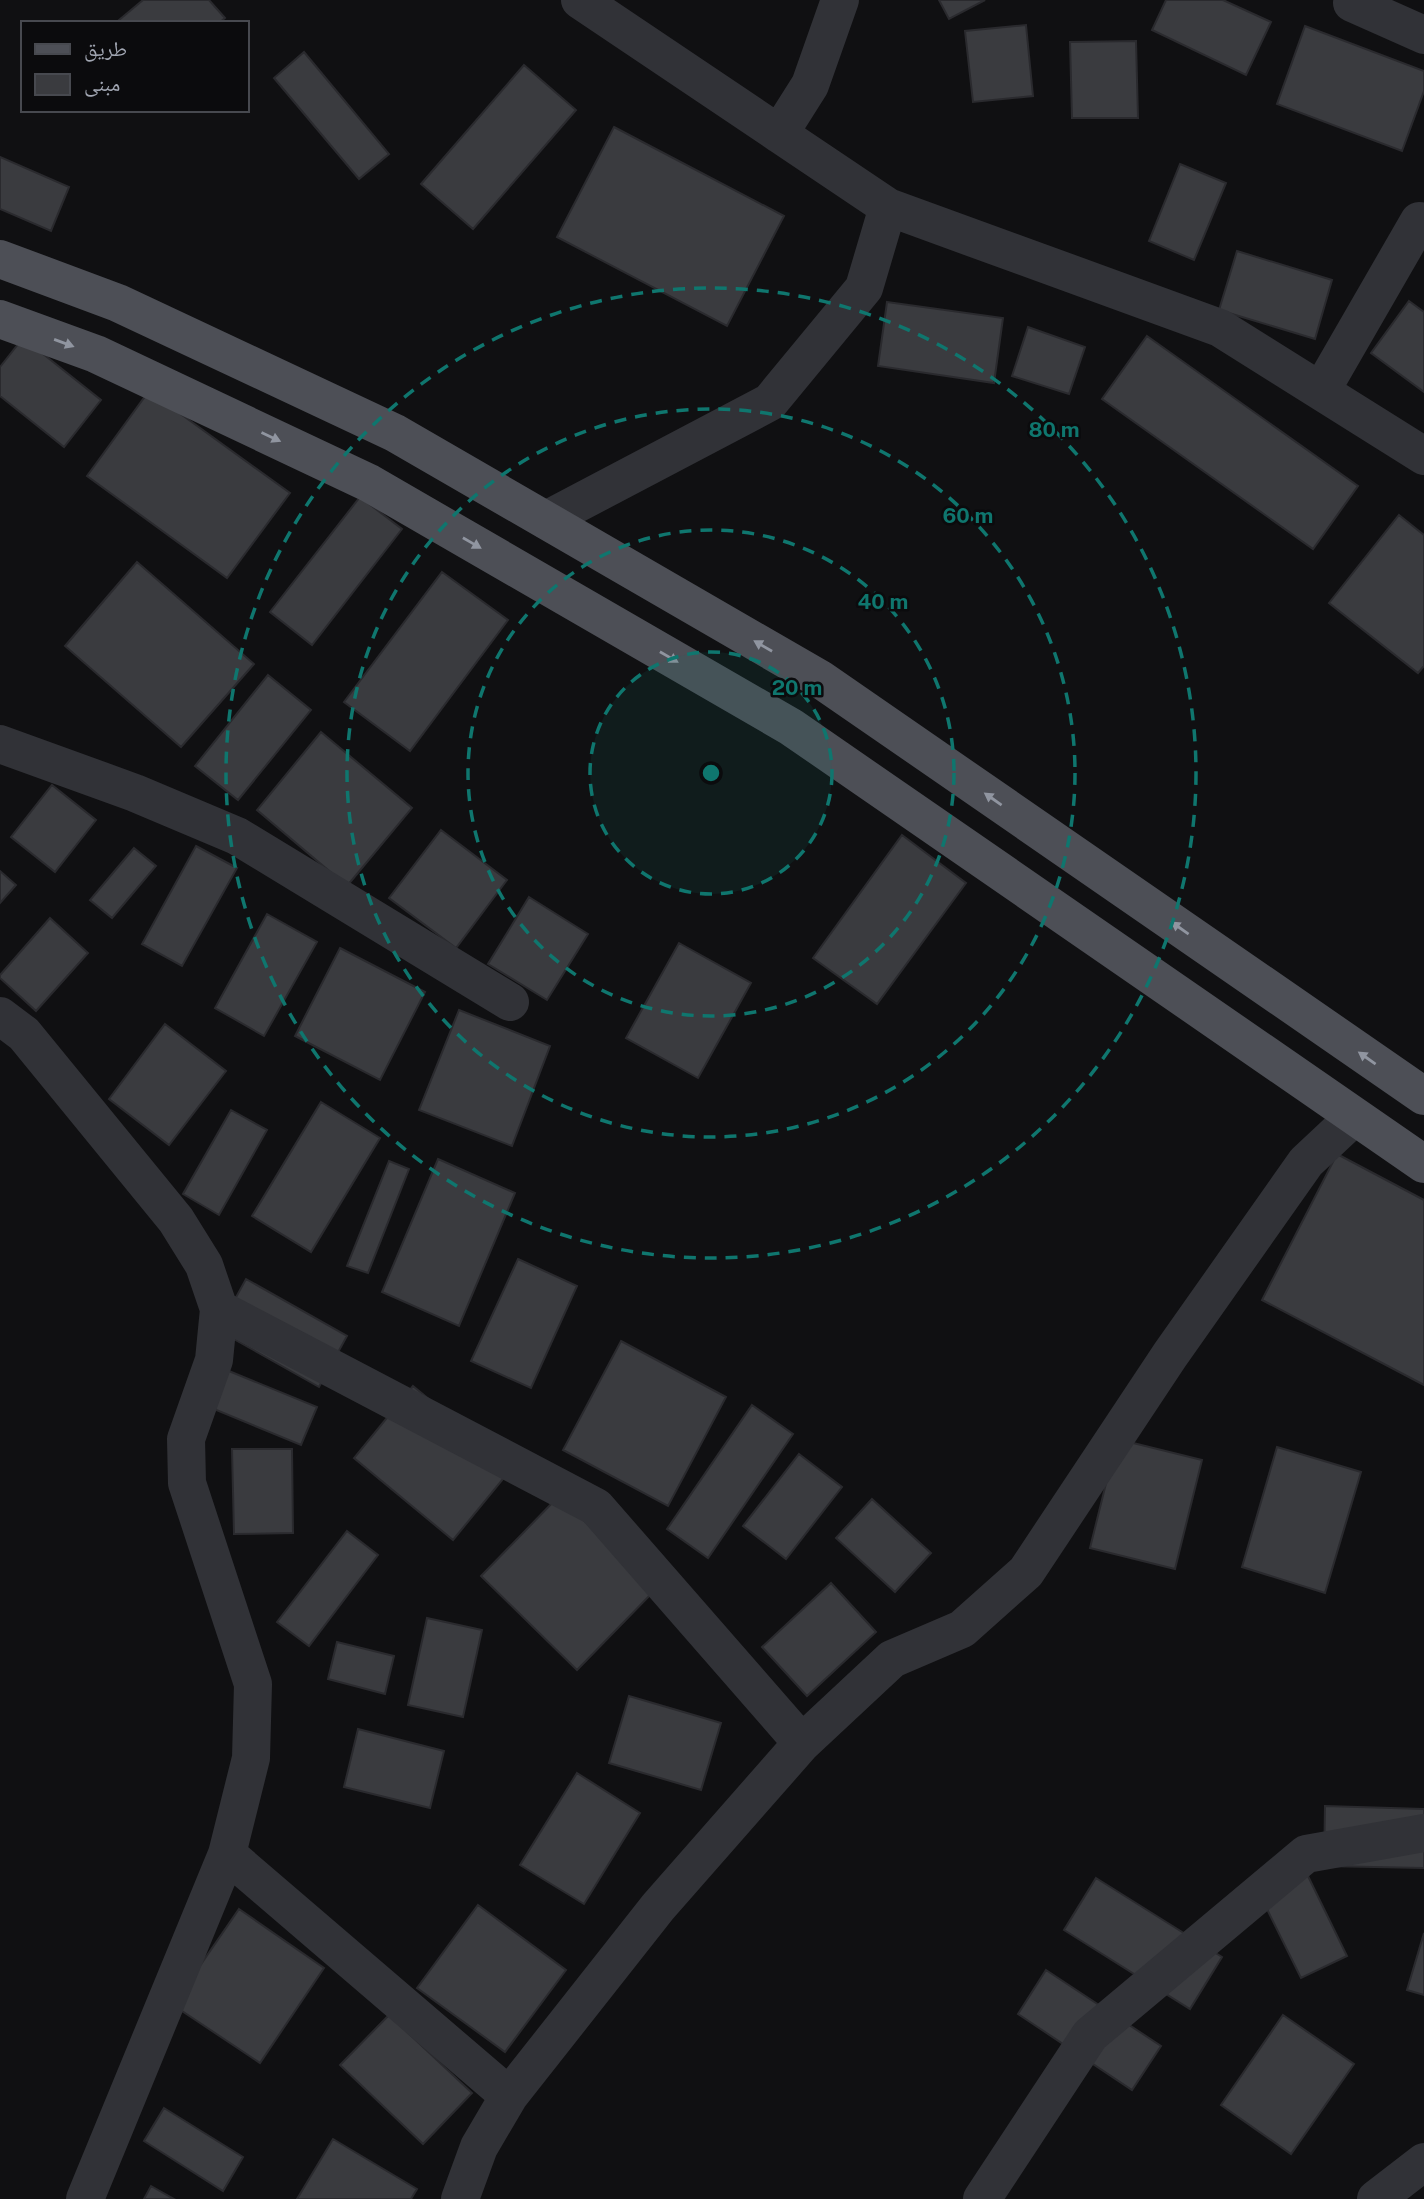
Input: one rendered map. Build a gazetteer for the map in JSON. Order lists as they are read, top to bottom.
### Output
{
  "legend": ["طريق", "مبنى"],
  "rings": [
    "80 m",
    "60 m",
    "40 m",
    "20 m"
  ]
}
